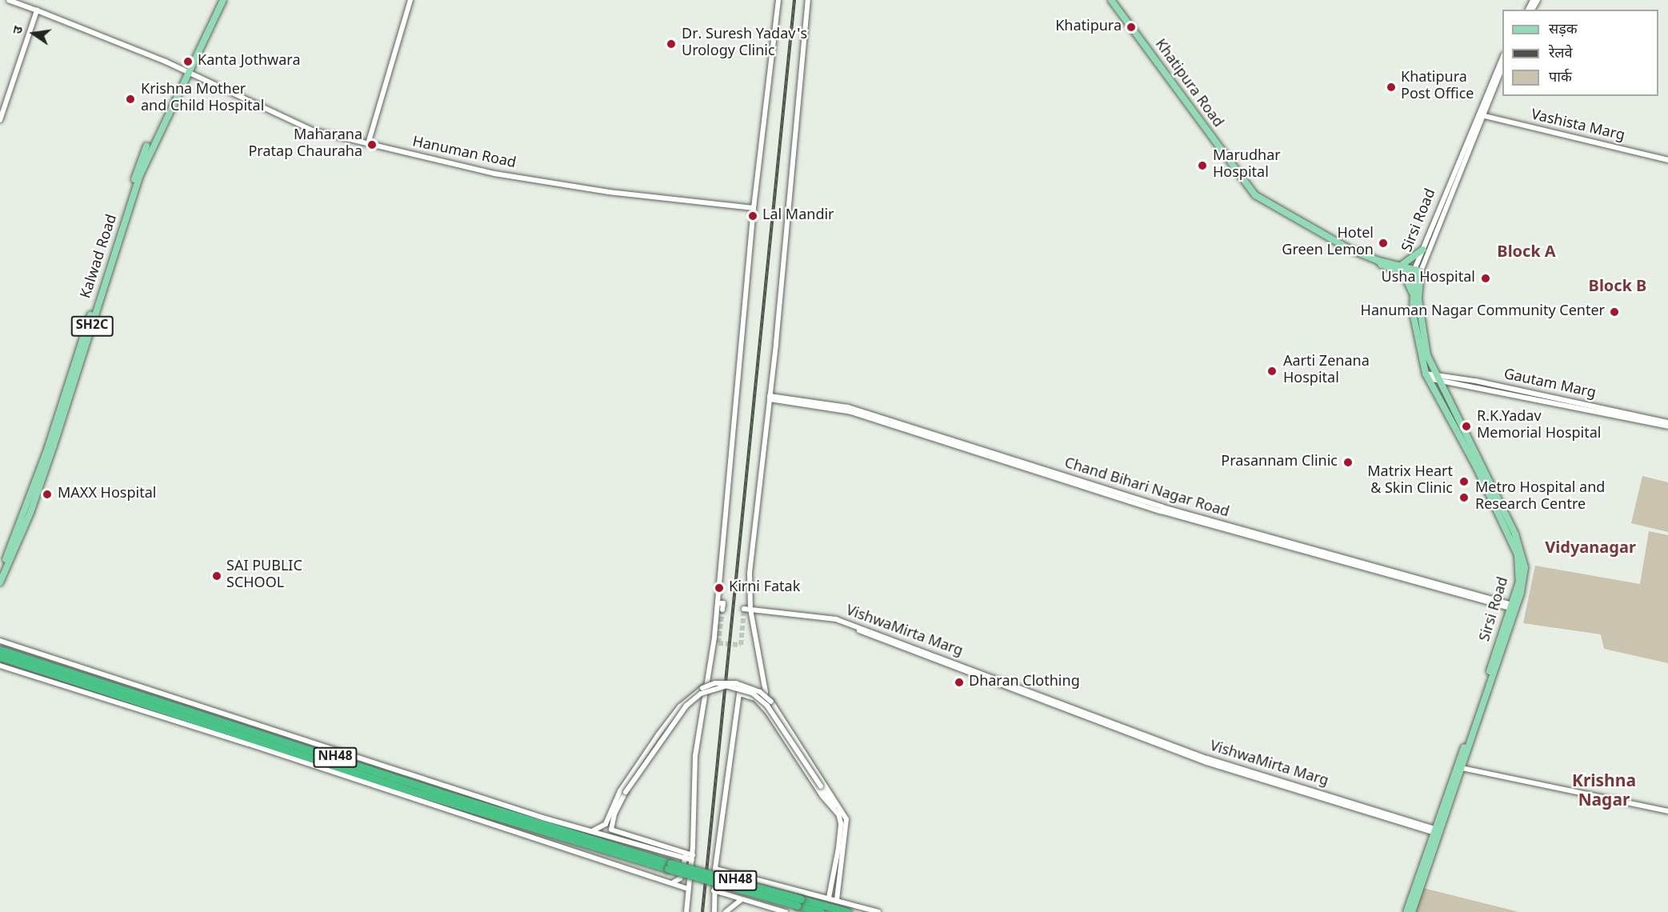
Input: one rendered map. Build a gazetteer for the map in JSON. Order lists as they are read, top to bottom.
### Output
{
  "streets": {
    "highway": ["NH48"],
    "main road": [
      "Khatipura Road",
      "Sirsi Road",
      "Kalwad Road",
      "SH2C"
    ],
    "street": [
      "Vashista Marg",
      "Hanuman Road",
      "Gautam Marg",
      "Chand Bihari Nagar Road",
      "VishwaMirta Marg"
    ]
  },
  "crossings": [
    ["Khatipura Road", "Sirsi Road"],
    ["Vashista Marg", "Sirsi Road"],
    ["Hanuman Road", "Kalwad Road"],
    ["Sirsi Road", "Gautam Marg"],
    ["Sirsi Road", "Chand Bihari Nagar Road"],
    ["Sirsi Road", "VishwaMirta Marg"]
  ],
  "districts": [
    "Block A",
    "Block B",
    "Vidyanagar",
    "Krishna Nagar"
  ],
  "places": [
    "Khatipura",
    "Dr. Suresh Yadav's Urology Clinic",
    "Kanta Jothwara",
    "Khatipura Post Office",
    "Krishna Mother and Child Hospital",
    "Maharana Pratap Chauraha",
    "Marudhar Hospital",
    "Lal Mandir",
    "Hotel Green Lemon",
    "Usha Hospital",
    "Hanuman Nagar Community Center",
    "Aarti Zenana Hospital",
    "R.K.Yadav Memorial Hospital",
    "Prasannam Clinic",
    "Matrix Heart & Skin Clinic",
    "MAXX Hospital",
    "Metro Hospital and Research Centre",
    "SAI PUBLIC SCHOOL",
    "Kirni Fatak",
    "Dharan Clothing"
  ],
  "legend": ["सड़क", "रेलवे", "पार्क"],
  "north": "left"
}
